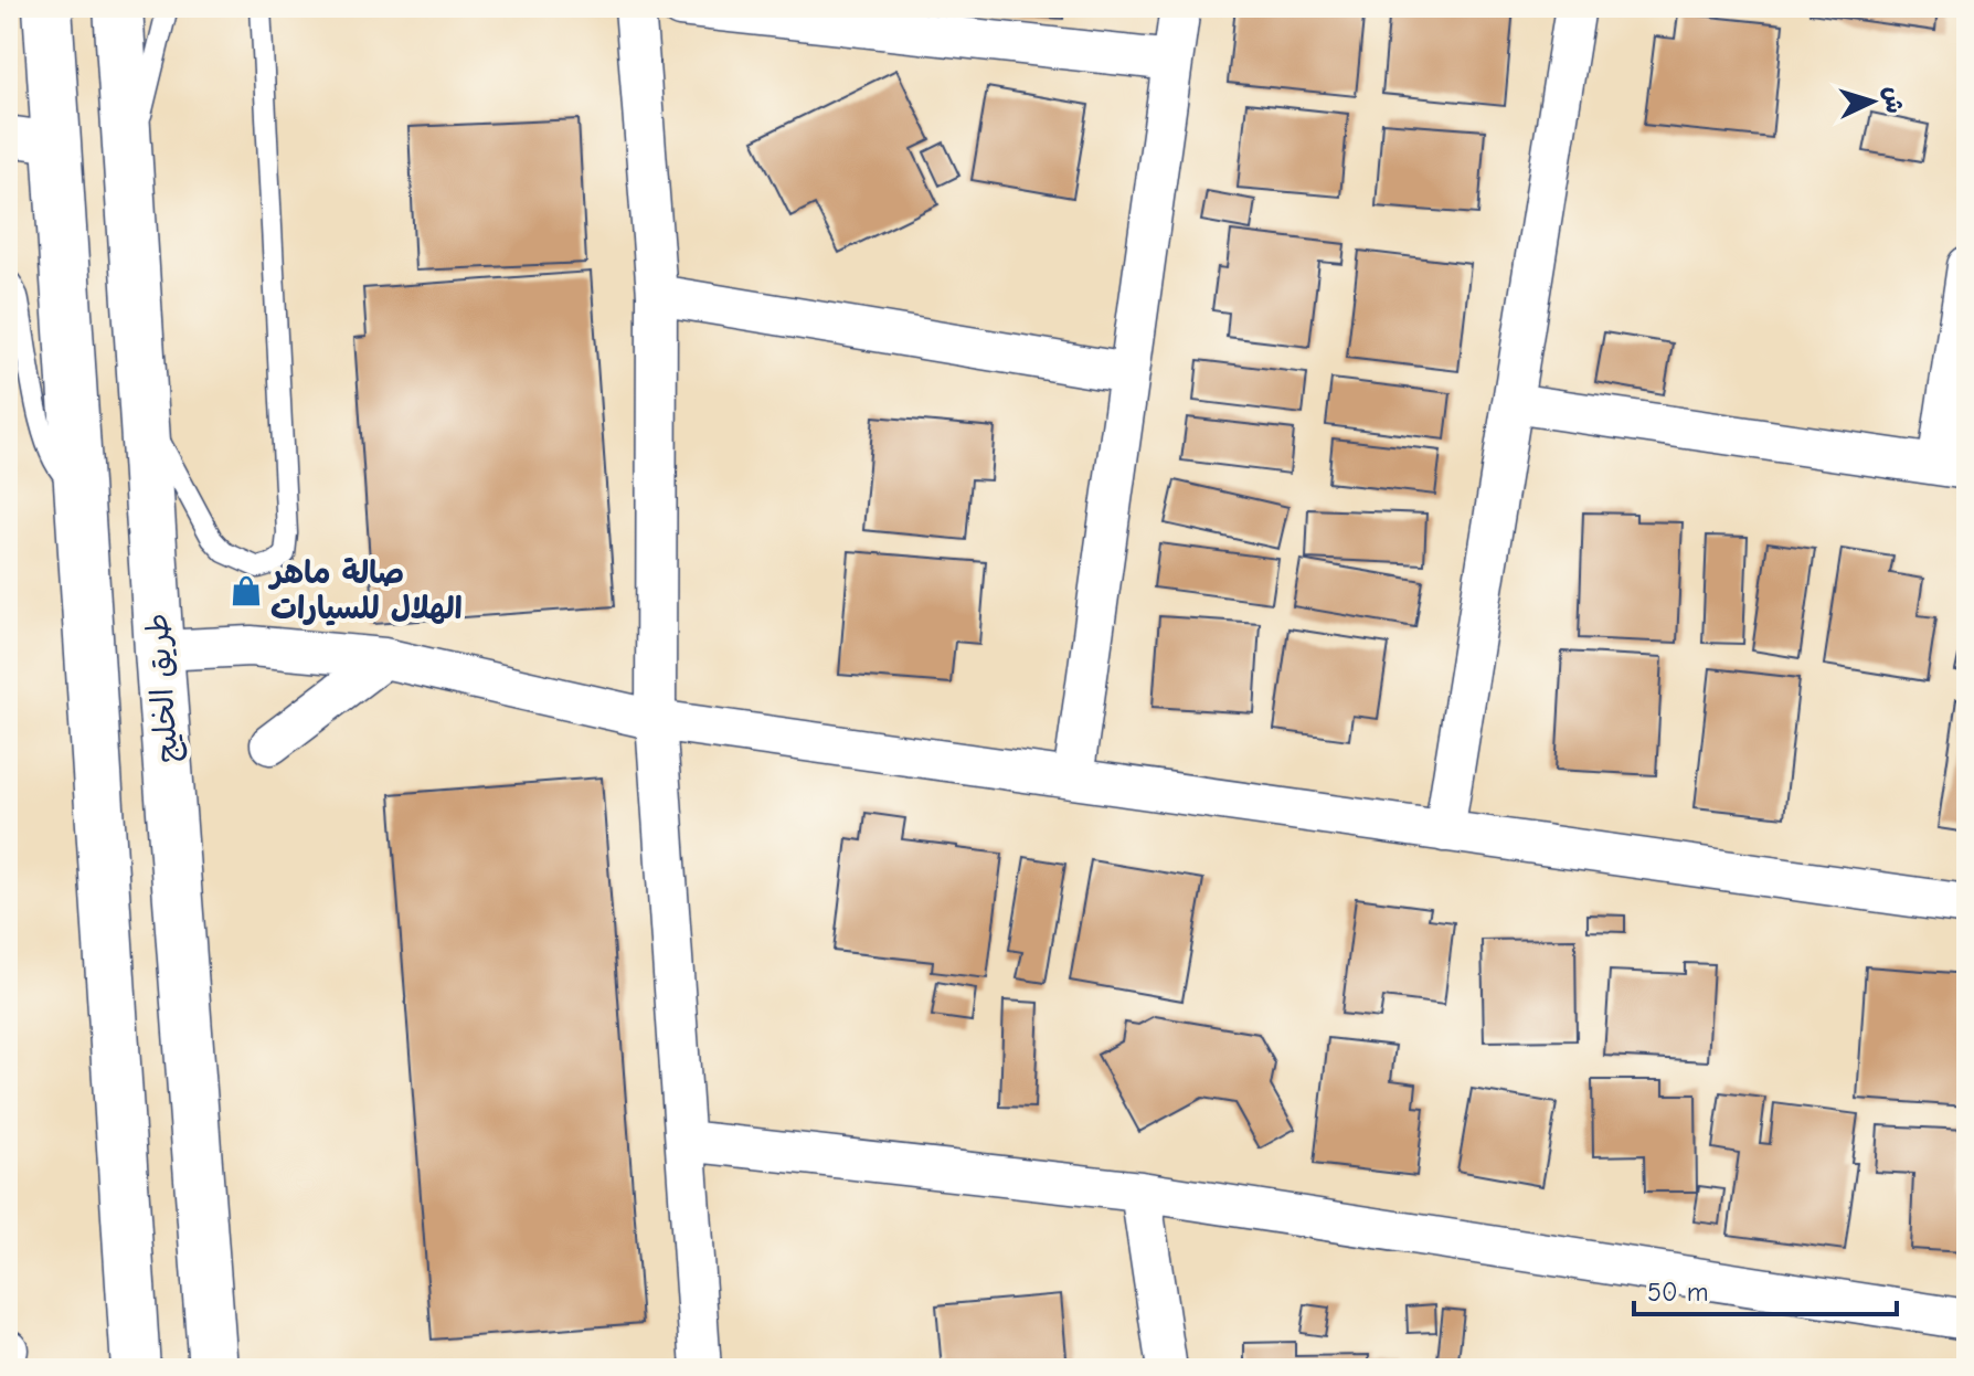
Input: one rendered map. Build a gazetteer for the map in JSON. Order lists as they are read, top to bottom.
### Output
{
  "streets": {
    "main road": ["طريق الخليج"]
  },
  "places": {
    "shop": ["صالة ماهر الهلال للسيارات"]
  },
  "scale_bar": "50 m",
  "north": "right"
}
